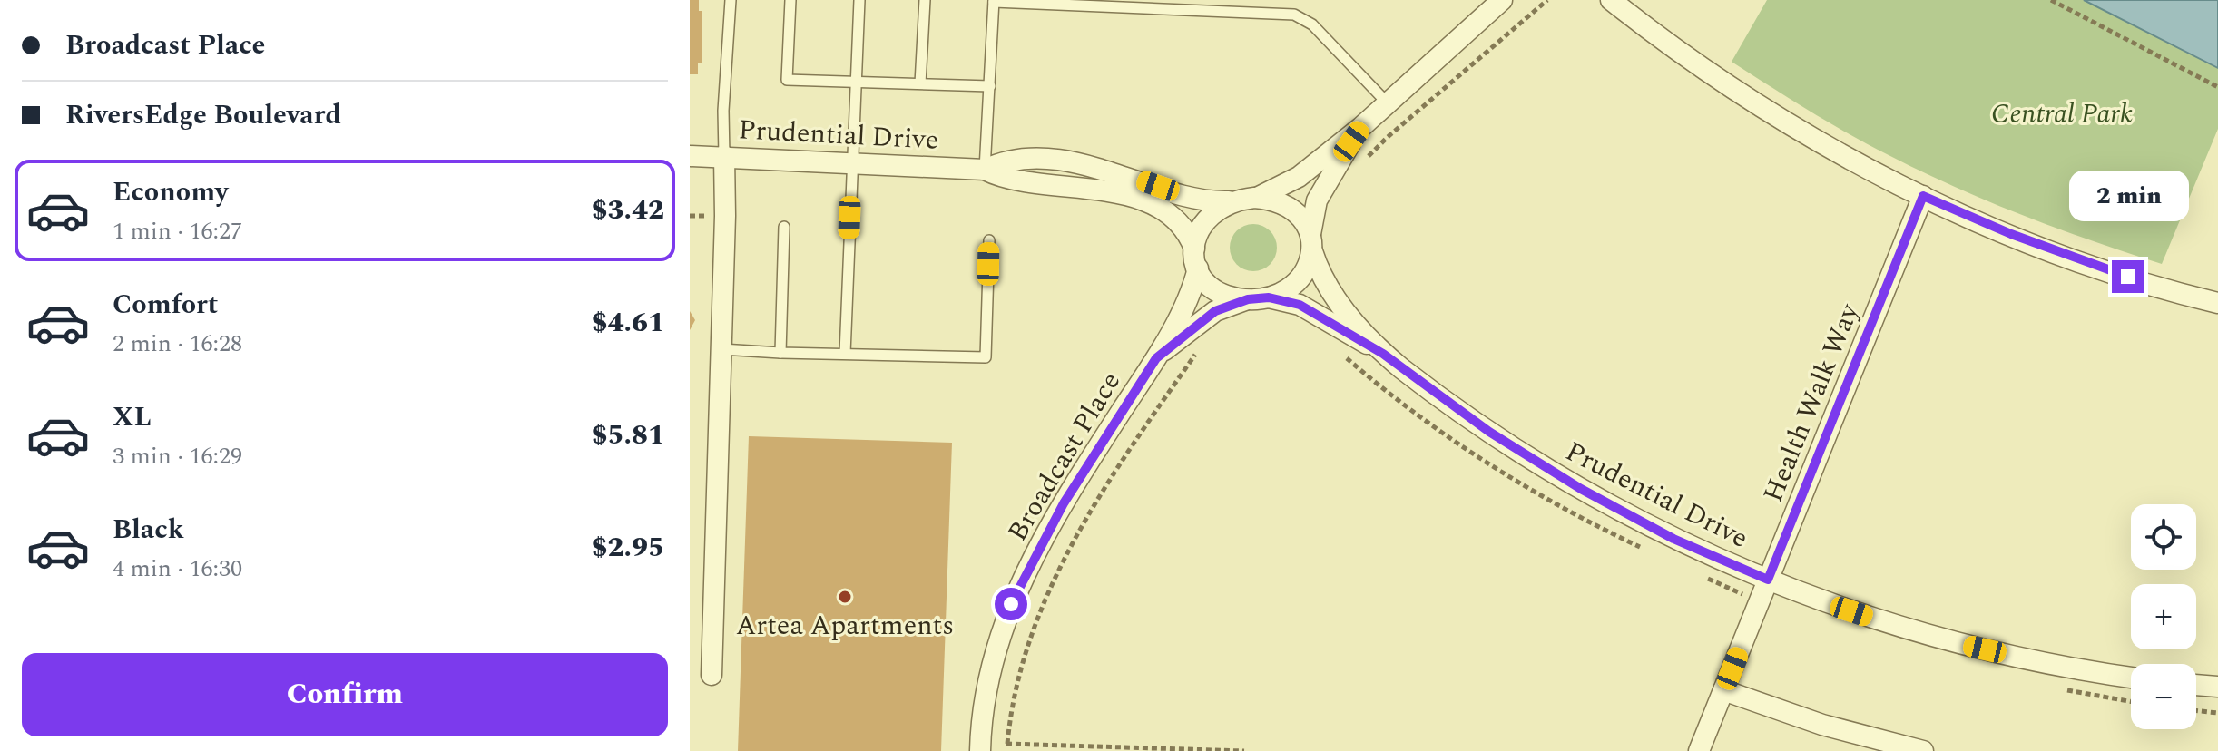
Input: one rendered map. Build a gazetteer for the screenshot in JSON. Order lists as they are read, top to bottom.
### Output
{
  "streets": {
    "street": ["Prudential Drive", "Health Walk Way", "Broadcast Place"]
  },
  "crossings": [
    ["Prudential Drive", "Health Walk Way"],
    ["Prudential Drive", "Broadcast Place"]
  ],
  "parks": ["Central Park"],
  "places": ["Artea Apartments"],
  "page": {
    "banner": ["Broadcast Place", "RiversEdge Boulevard"],
    "list": [
      {
        "name": "Economy",
        "note": "1 min · 16:27",
        "value": "$3.42"
      },
      {
        "name": "Comfort",
        "note": "2 min · 16:28",
        "value": "$4.61"
      },
      {
        "name": "XL",
        "note": "3 min · 16:29",
        "value": "$5.81"
      },
      {
        "name": "Black",
        "note": "4 min · 16:30",
        "value": "$2.95"
      }
    ],
    "bubble": "2 min",
    "map_buttons": ["+", "−"],
    "buttons": "Confirm"
  }
}
